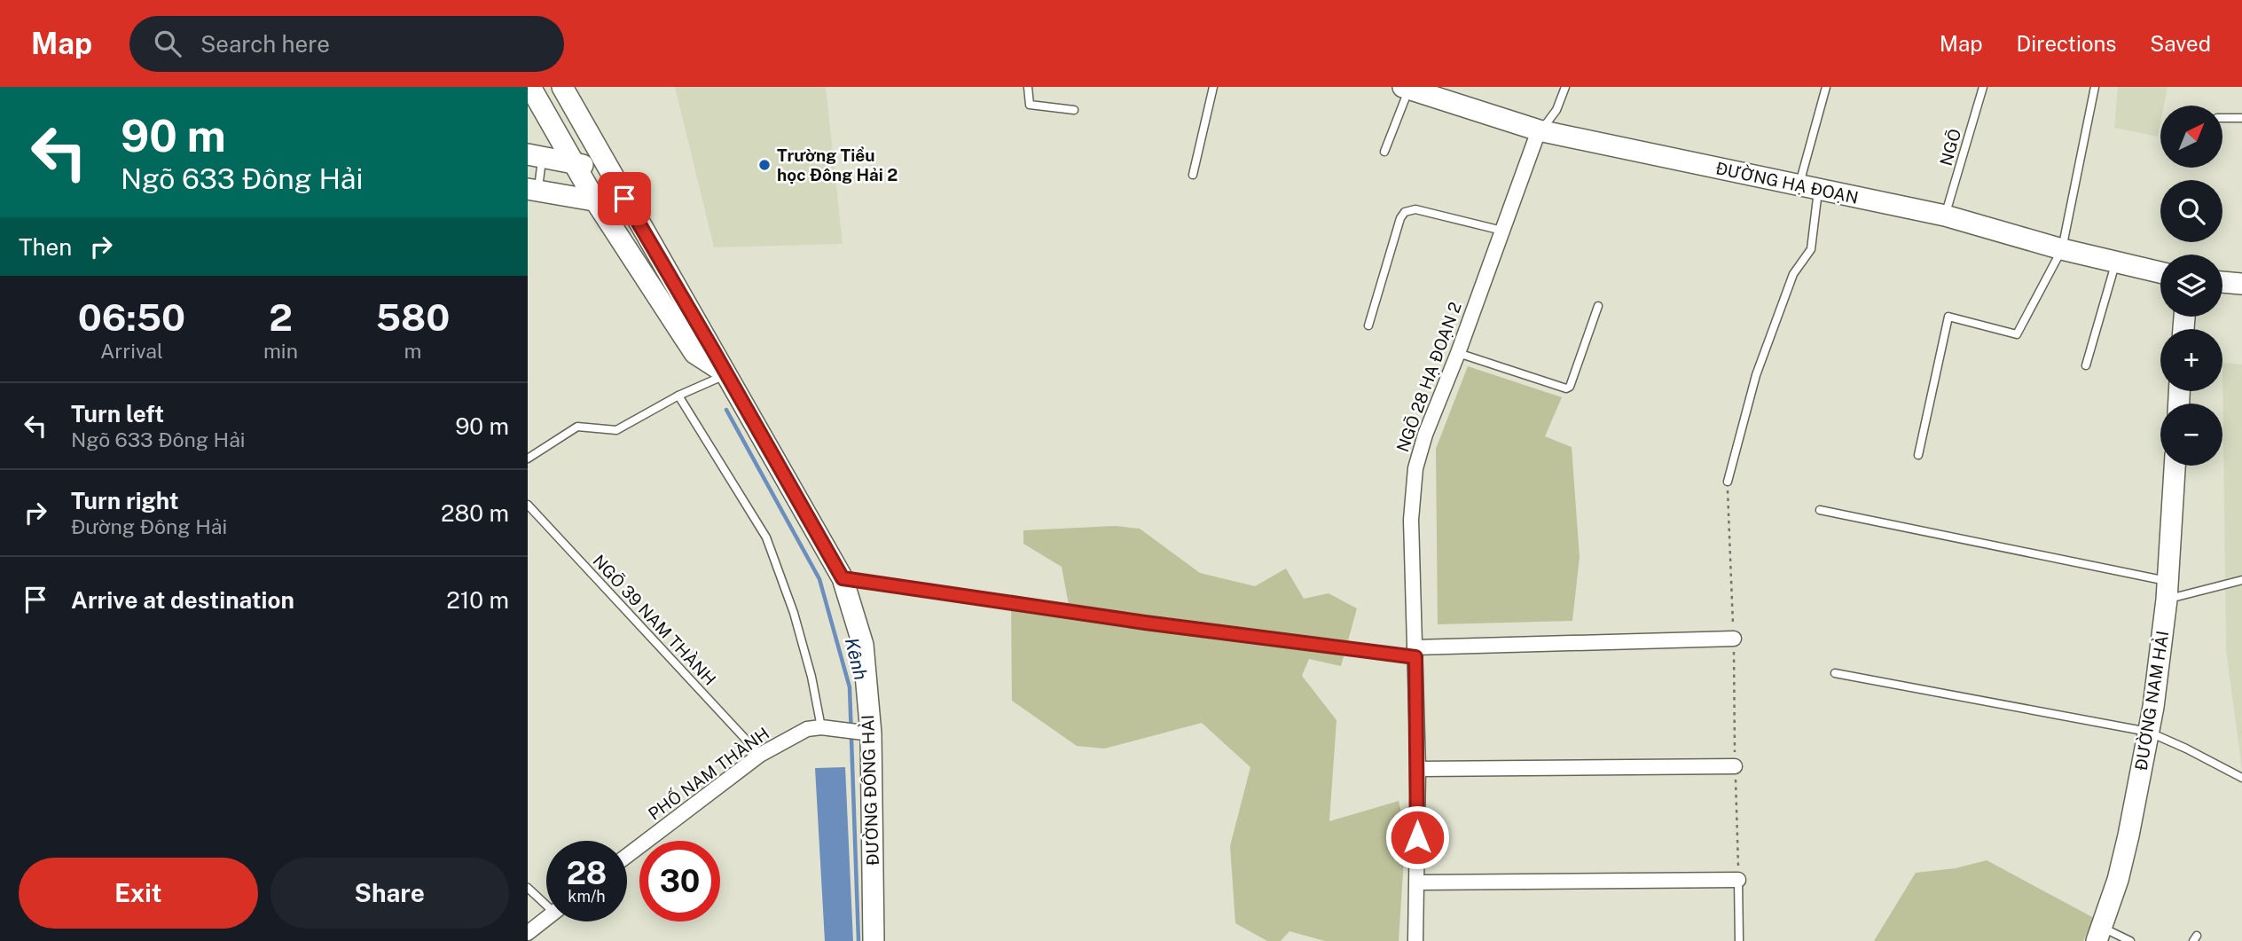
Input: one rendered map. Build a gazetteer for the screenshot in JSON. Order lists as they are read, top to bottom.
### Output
{
  "streets": {
    "main road": ["ĐƯỜNG HẠ ĐOẠN", "ĐƯỜNG NAM HẢI", "ĐƯỜNG ĐÔNG HẢI"],
    "street": ["NGÕ 28 HẠ ĐOẠN 2", "PHỐ NAM THÀNH"],
    "lane": ["NGÕ", "NGÕ 39 NAM THÀNH"]
  },
  "crossings": [
    ["NGÕ", "ĐƯỜNG HẠ ĐOẠN"],
    ["ĐƯỜNG HẠ ĐOẠN", "NGÕ 28 HẠ ĐOẠN 2"],
    ["NGÕ 39 NAM THÀNH", "PHỐ NAM THÀNH"],
    ["PHỐ NAM THÀNH", "ĐƯỜNG ĐÔNG HẢI"]
  ],
  "water": ["Kênh"],
  "places": ["Trường Tiểu học Đông Hải 2"],
  "north": "top right",
  "page": {
    "header": "Map",
    "search": "Search here",
    "nav": ["Map", "Directions", "Saved"],
    "turn": ["90 m", "Ngõ 633 Đông Hải"],
    "map_buttons": ["+", "−"],
    "then": "Then",
    "eta": [
      "06:50",
      "Arrival",
      "2",
      "min",
      "580",
      "m"
    ],
    "list": [
      {
        "name": "Turn left",
        "note": "Ngõ 633 Đông Hải",
        "value": "90 m"
      },
      {
        "name": "Turn right",
        "note": "Đường Đông Hải",
        "value": "280 m"
      },
      {
        "name": "Arrive at destination",
        "value": "210 m"
      }
    ],
    "speed": "28 km/h",
    "limit": "30",
    "buttons": ["Exit", "Share"]
  }
}
